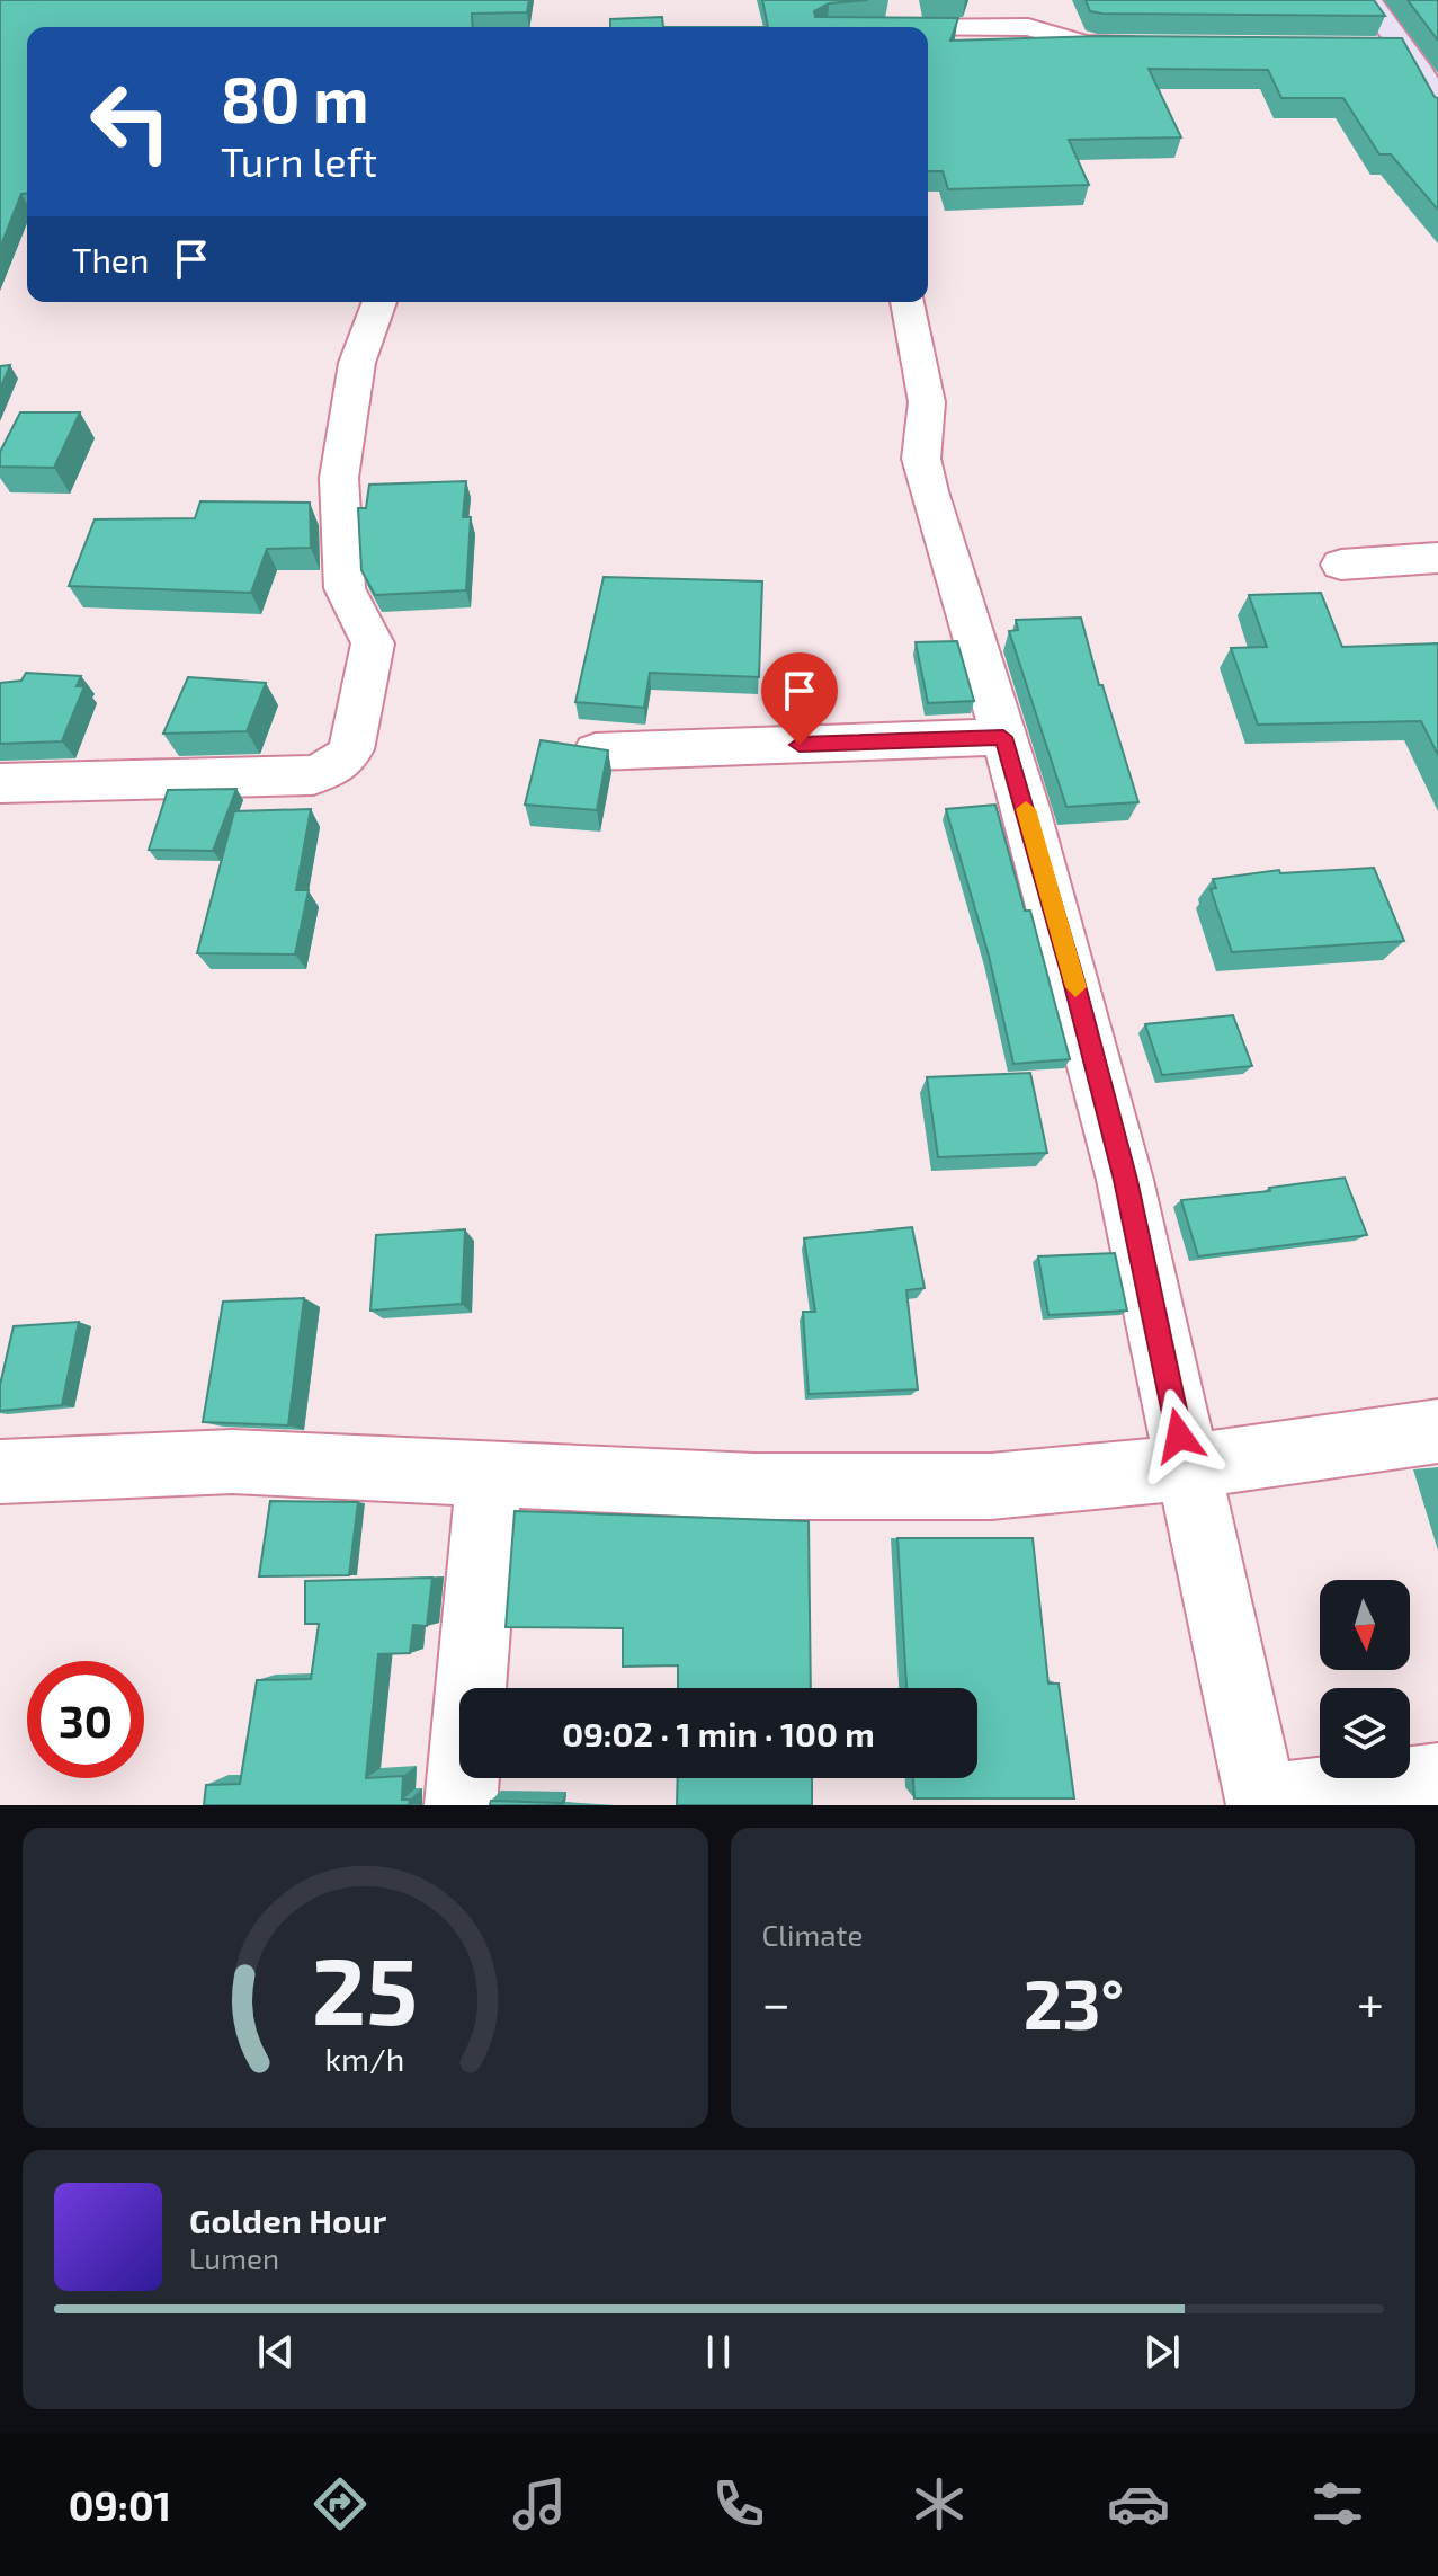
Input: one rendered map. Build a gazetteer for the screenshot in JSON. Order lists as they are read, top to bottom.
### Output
{
  "north": "bottom",
  "page": {
    "turn": ["80 m", "Turn left"],
    "then": "Then",
    "limit": "30",
    "trip": "09:02 · 1 min · 100 m",
    "tile": "Climate",
    "heat": ["−", "23°", "+"],
    "song": ["Golden Hour", "Lumen"],
    "tabs": "09:01",
    "gauge": ["25", "km/h"]
  }
}
